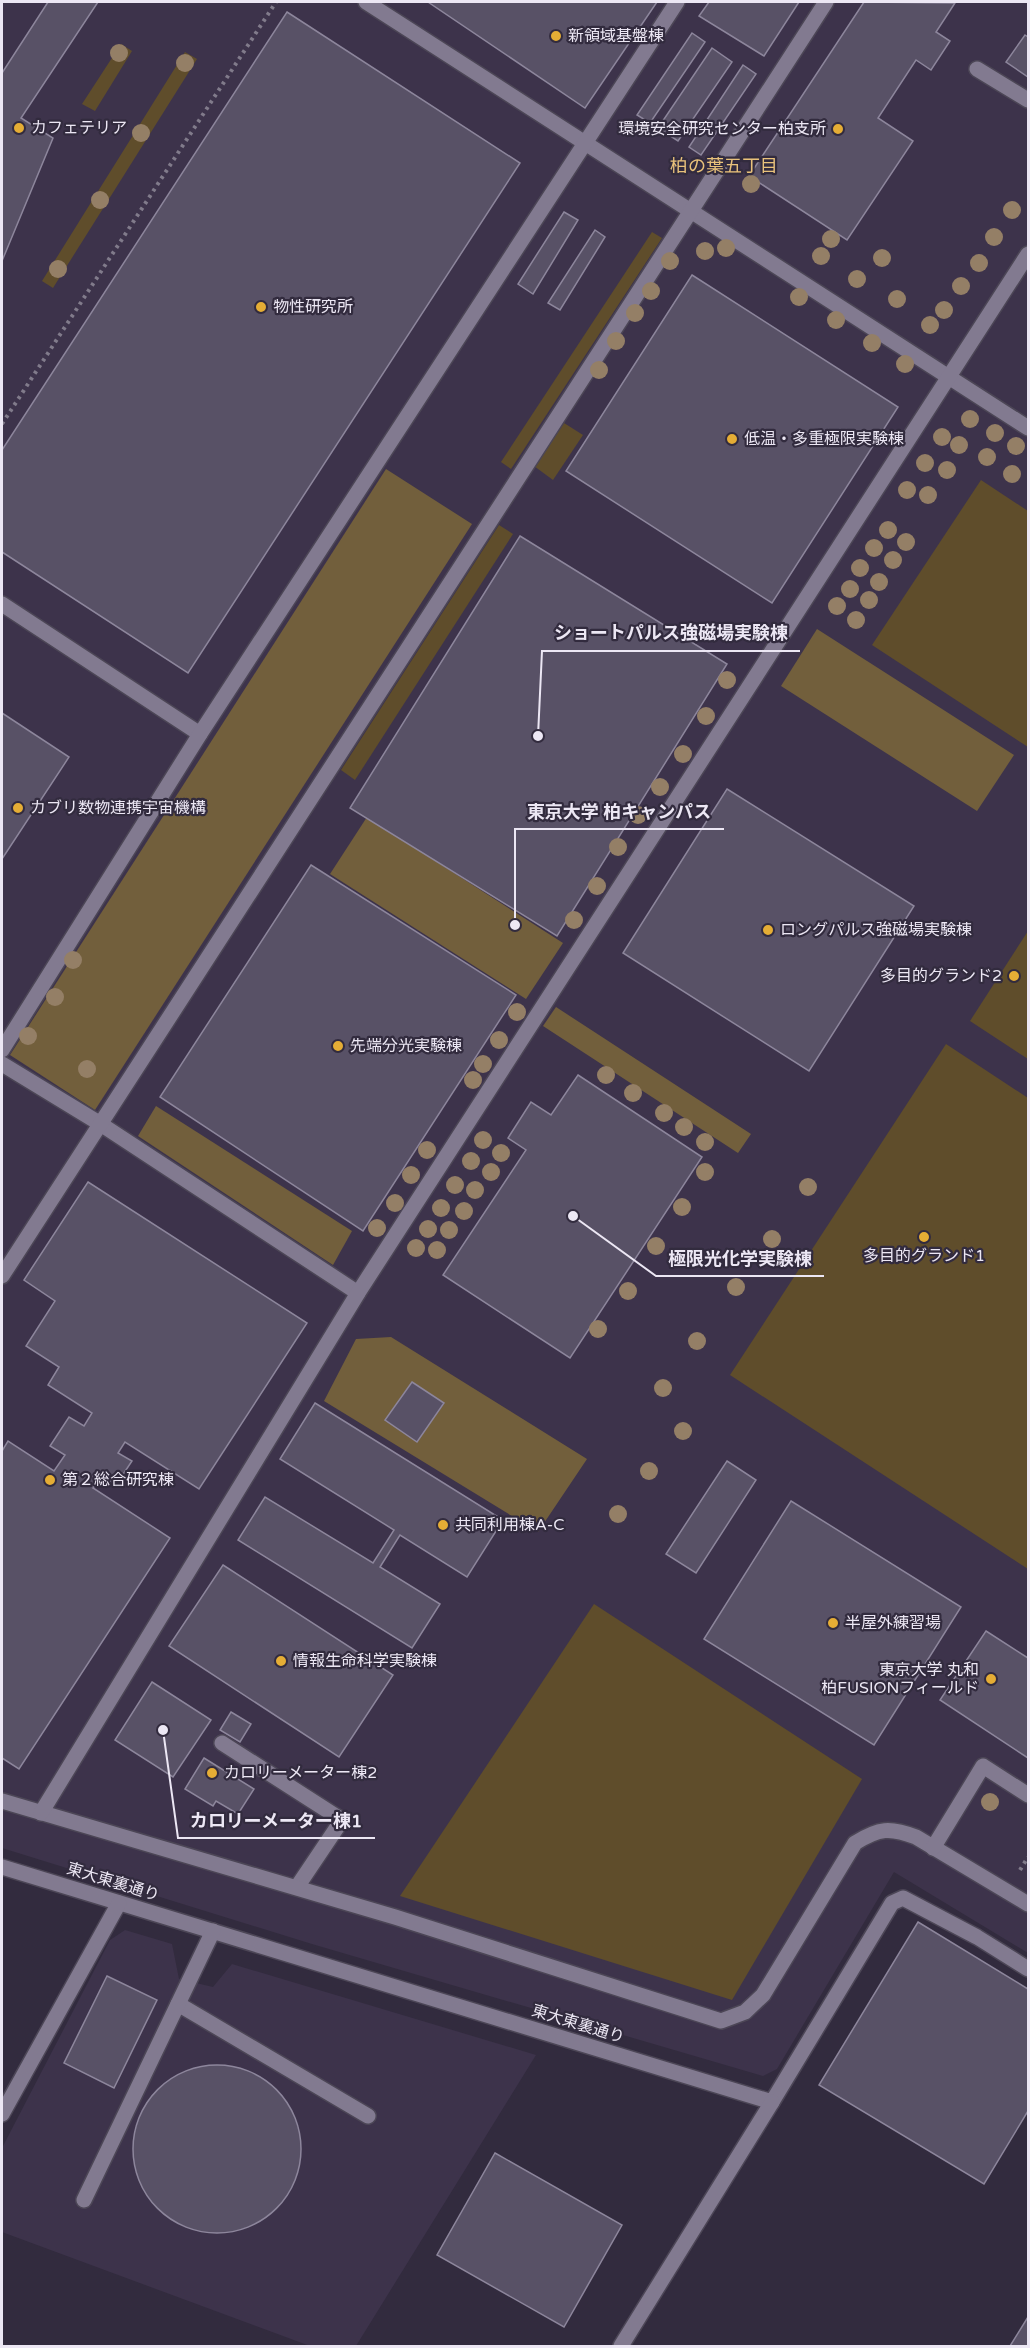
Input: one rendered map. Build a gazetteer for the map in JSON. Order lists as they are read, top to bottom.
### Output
{
  "streets": {
    "street": ["東大東裏通り"]
  },
  "districts": ["柏の葉五丁目"],
  "places": [
    "新領域基盤棟",
    "カフェテリア",
    "環境安全研究センター柏支所",
    "物性研究所",
    "低温・多重極限実験棟",
    "ショートパルス強磁場実験棟",
    "カブリ数物連携宇宙機構",
    "東京大学 柏キャンパス",
    "ロングパルス強磁場実験棟",
    "多目的グランド2",
    "先端分光実験棟",
    "極限光化学実験棟",
    "多目的グランド1",
    "第２総合研究棟",
    "共同利用棟A-C",
    "半屋外練習場",
    "情報生命科学実験棟",
    "東京大学 丸和 柏FUSIONフィールド",
    "カロリーメーター棟1",
    "カロリーメーター棟2"
  ]
}
